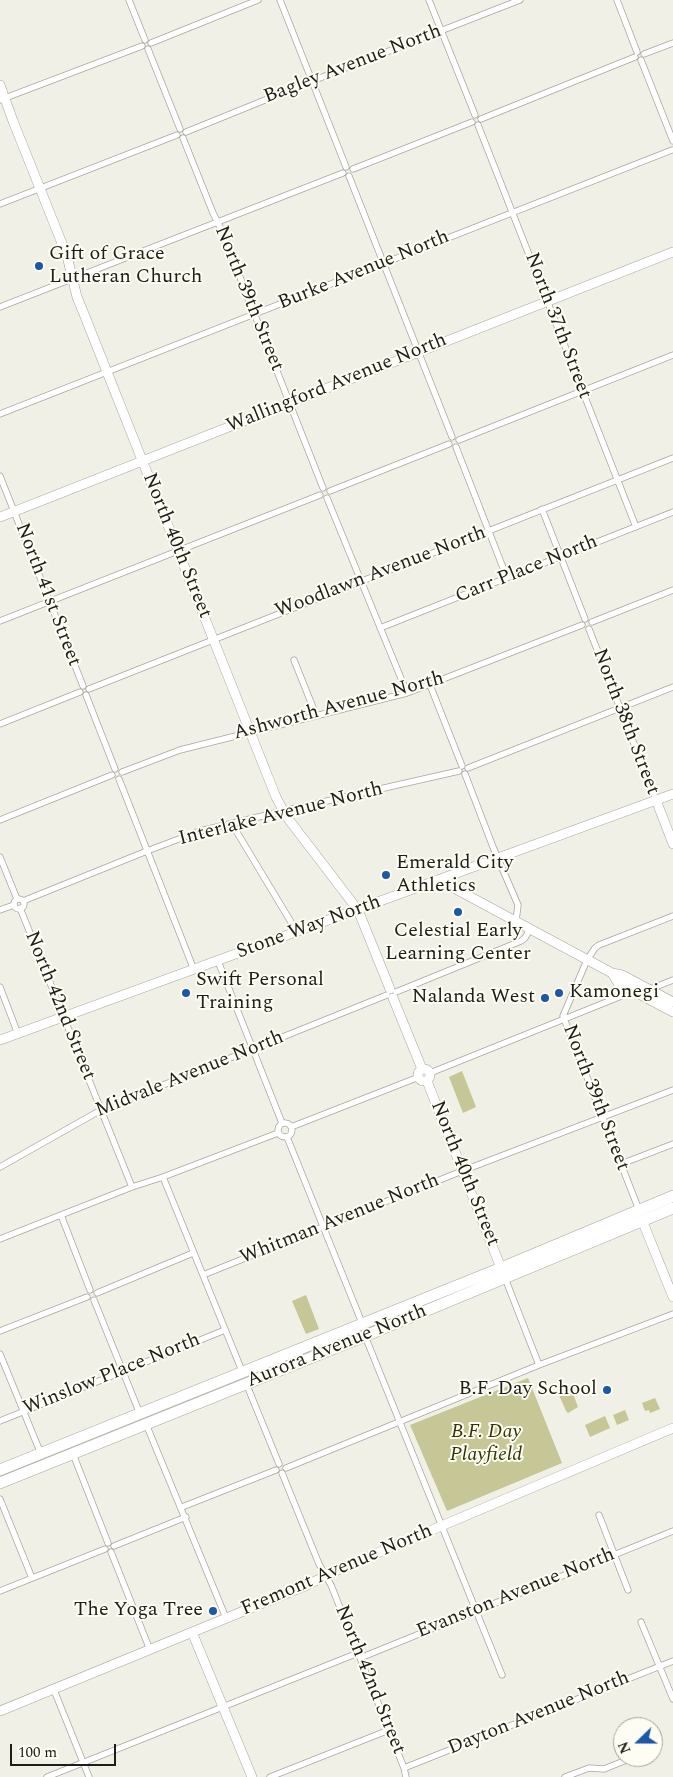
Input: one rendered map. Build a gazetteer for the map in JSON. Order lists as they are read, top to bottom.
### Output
{
  "streets": {
    "highway": ["Aurora Avenue North"],
    "street": [
      "Bagley Avenue North",
      "Burke Avenue North",
      "North 39th Street",
      "North 37th Street",
      "Wallingford Avenue North",
      "North 40th Street",
      "Carr Place North",
      "Woodlawn Avenue North",
      "North 41st Street",
      "Ashworth Avenue North",
      "North 38th Street",
      "Interlake Avenue North",
      "Stone Way North",
      "North 42nd Street",
      "Midvale Avenue North",
      "Whitman Avenue North",
      "Winslow Place North",
      "Fremont Avenue North",
      "Evanston Avenue North",
      "Dayton Avenue North"
    ]
  },
  "crossings": [
    ["Bagley Avenue North", "North 39th Street"],
    ["Burke Avenue North", "North 39th Street"],
    ["Burke Avenue North", "North 37th Street"],
    ["Burke Avenue North", "North 40th Street"],
    ["North 39th Street", "Wallingford Avenue North"],
    ["North 39th Street", "Whitman Avenue North"],
    ["North 39th Street", "Aurora Avenue North"],
    ["North 37th Street", "Wallingford Avenue North"],
    ["North 37th Street", "Carr Place North"],
    ["North 37th Street", "Woodlawn Avenue North"],
    ["Wallingford Avenue North", "North 40th Street"],
    ["Wallingford Avenue North", "North 41st Street"],
    ["North 40th Street", "Woodlawn Avenue North"],
    ["North 40th Street", "Ashworth Avenue North"],
    ["North 40th Street", "Interlake Avenue North"],
    ["North 40th Street", "Stone Way North"],
    ["North 40th Street", "Midvale Avenue North"],
    ["North 40th Street", "Whitman Avenue North"],
    ["North 40th Street", "Aurora Avenue North"],
    ["Woodlawn Avenue North", "North 41st Street"],
    ["North 41st Street", "Ashworth Avenue North"],
    ["Ashworth Avenue North", "North 38th Street"],
    ["North 38th Street", "Interlake Avenue North"],
    ["North 38th Street", "Stone Way North"],
    ["Interlake Avenue North", "North 42nd Street"],
    ["Stone Way North", "North 42nd Street"],
    ["North 42nd Street", "Midvale Avenue North"],
    ["North 42nd Street", "Fremont Avenue North"],
    ["North 42nd Street", "Evanston Avenue North"],
    ["North 42nd Street", "Dayton Avenue North"]
  ],
  "parks": ["B.F. Day Playfield"],
  "places": [
    "Gift of Grace Lutheran Church",
    "Emerald City Athletics",
    "Celestial Early Learning Center",
    "Swift Personal Training",
    "Kamonegi",
    "Nalanda West",
    "B.F. Day School",
    "The Yoga Tree"
  ],
  "scale_bar": "100 m",
  "north": "left"
}
